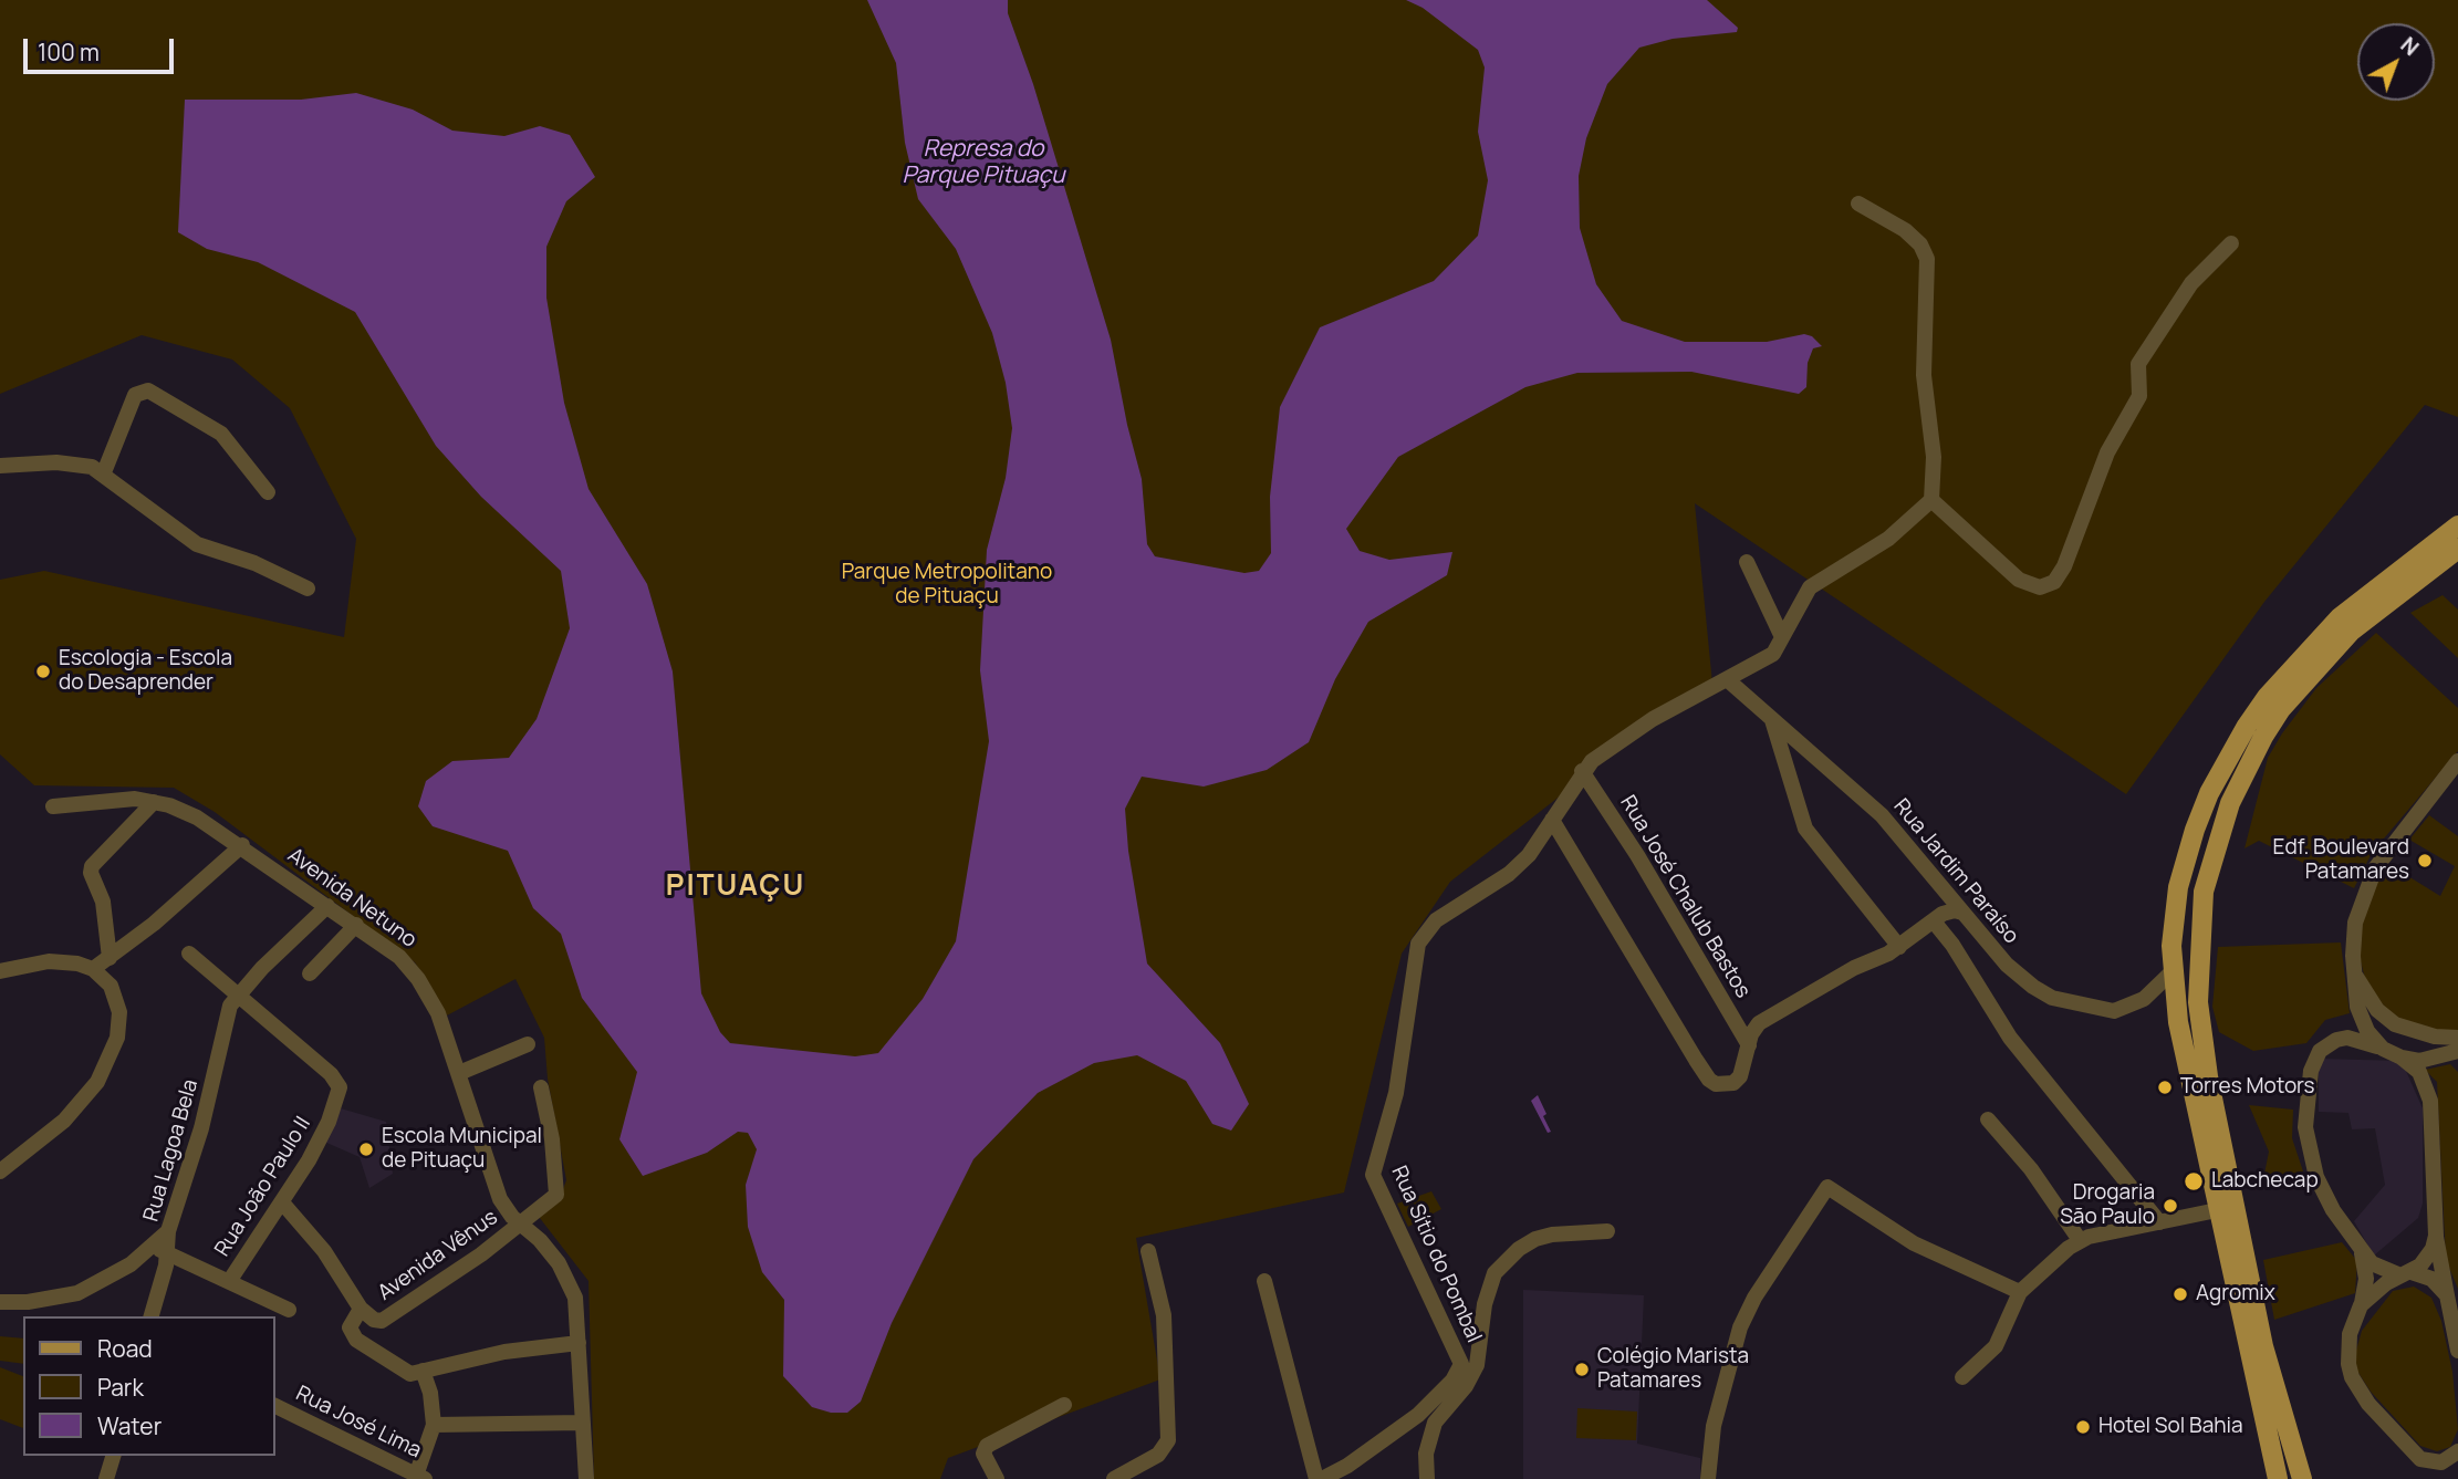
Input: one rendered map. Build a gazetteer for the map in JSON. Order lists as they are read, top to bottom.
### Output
{
  "streets": {
    "street": [
      "Rua Jardim Paraíso",
      "Rua José Chalub Bastos",
      "Avenida Netuno",
      "Rua Lagoa Bela",
      "Rua João Paulo II",
      "Rua Sítio do Pombal",
      "Avenida Vênus",
      "Rua José Lima"
    ]
  },
  "crossings": [
    ["Rua Jardim Paraíso", "Rua Sítio do Pombal"],
    ["Rua José Chalub Bastos", "Rua Sítio do Pombal"],
    ["Avenida Netuno", "Avenida Vênus"],
    ["Rua Lagoa Bela", "Rua João Paulo II"]
  ],
  "districts": ["PITUAÇU"],
  "water": ["Represa do Parque Pituaçu"],
  "parks": ["Parque Metropolitano de Pituaçu"],
  "places": [
    "Escologia - Escola do Desaprender",
    "Edf. Boulevard Patamares",
    "Torres Motors",
    "Escola Municipal de Pituaçu",
    "Labchecap",
    "Drogaria São Paulo",
    "Agromix",
    "Colégio Marista Patamares",
    "Hotel Sol Bahia"
  ],
  "legend": ["Road", "Park", "Water"],
  "scale_bar": "100 m",
  "north": "top right"
}
